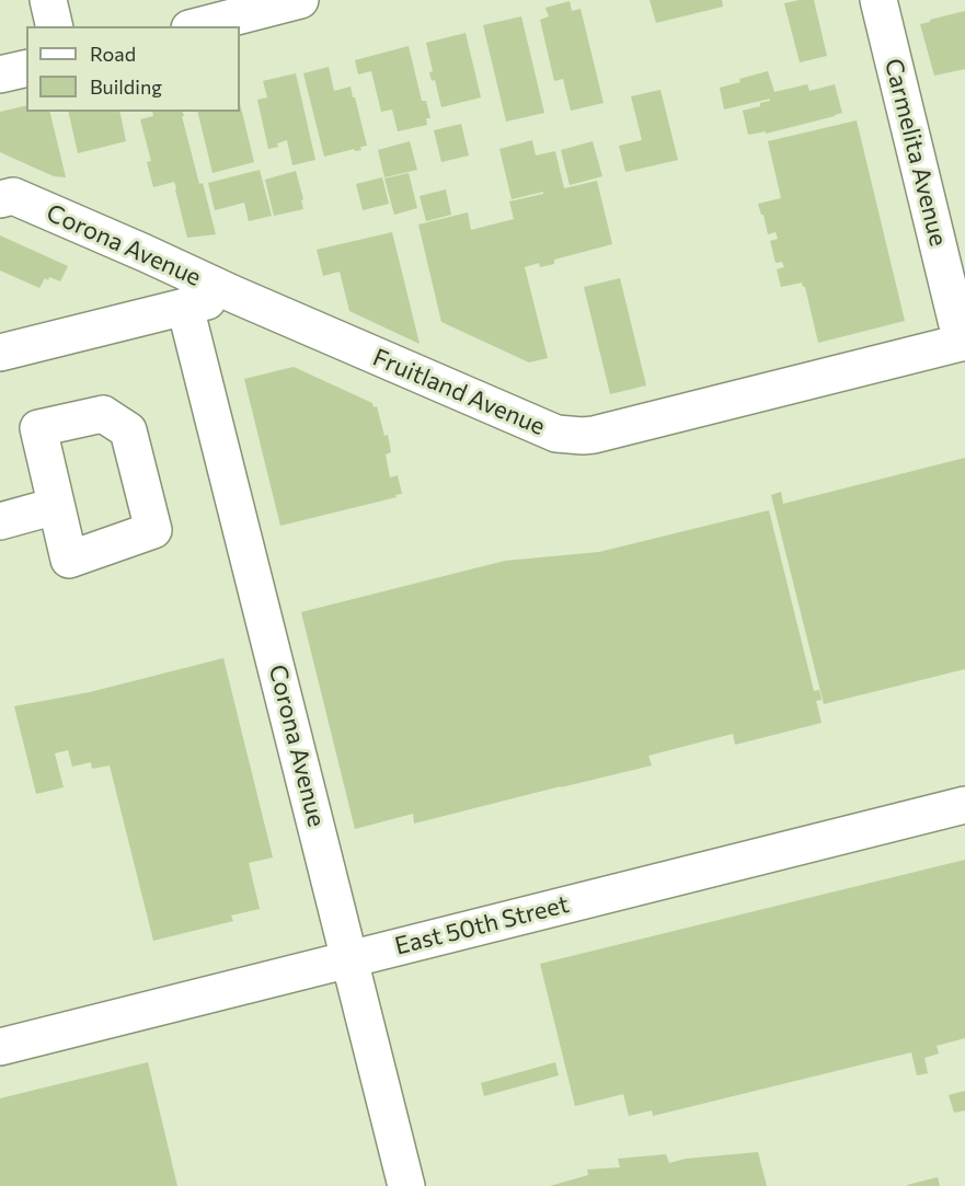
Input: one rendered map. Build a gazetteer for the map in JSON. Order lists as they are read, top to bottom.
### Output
{
  "streets": {
    "street": [
      "Carmelita Avenue",
      "Corona Avenue",
      "Fruitland Avenue",
      "East 50th Street"
    ]
  },
  "crossings": [
    ["Carmelita Avenue", "Fruitland Avenue"],
    ["Corona Avenue", "Fruitland Avenue"],
    ["Corona Avenue", "East 50th Street"]
  ],
  "legend": ["Road", "Building"]
}
